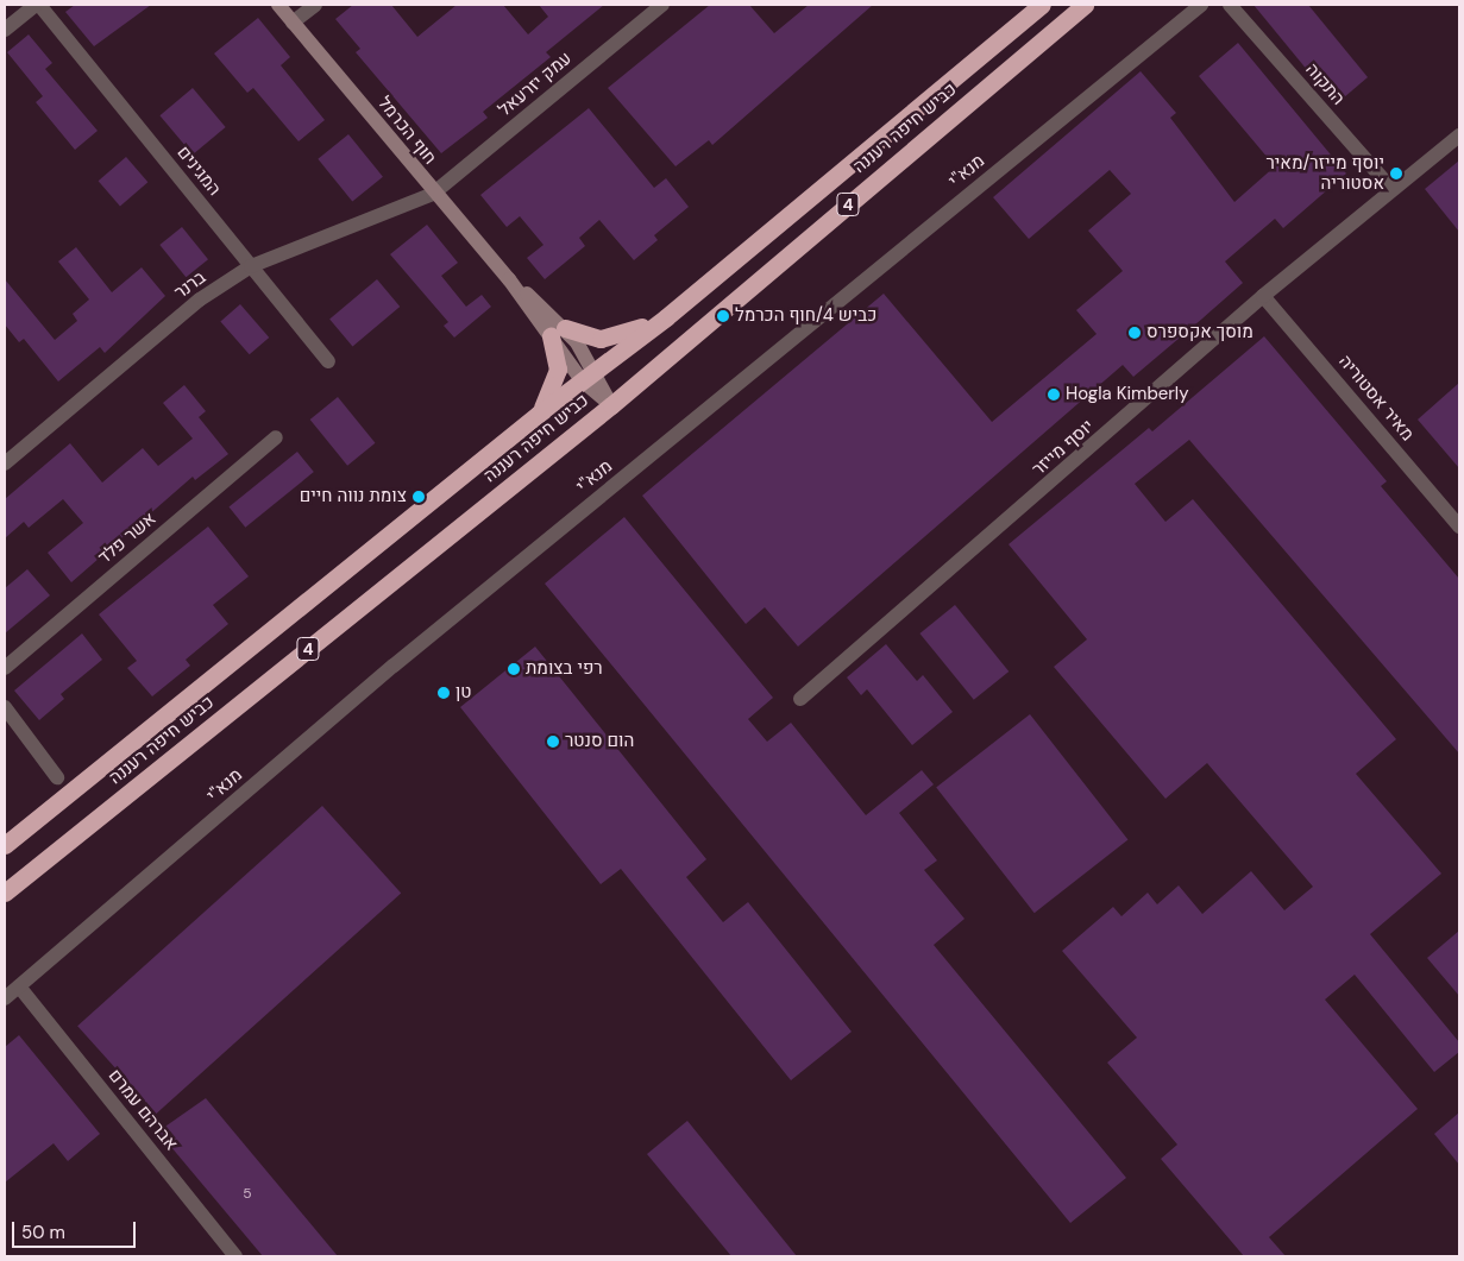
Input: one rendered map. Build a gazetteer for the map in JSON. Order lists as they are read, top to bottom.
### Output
{
  "streets": {
    "highway": ["כביש חיפה רעננה", "4"],
    "street": [
      "עמק יזרעאל",
      "התקוה",
      "חוף הכרמל",
      "המגינים",
      "מנא\"י",
      "ברנר",
      "מאיר אסטוריה",
      "יוסף מייזר",
      "אשר פלד",
      "אברהם עמרם"
    ]
  },
  "crossings": [
    ["עמק יזרעאל", "חוף הכרמל"],
    ["עמק יזרעאל", "ברנר"],
    ["התקוה", "יוסף מייזר"],
    ["כביש חיפה רעננה", "חוף הכרמל"],
    ["חוף הכרמל", "ברנר"],
    ["המגינים", "ברנר"],
    ["מנא\"י", "אברהם עמרם"],
    ["מאיר אסטוריה", "יוסף מייזר"]
  ],
  "places": [
    "יוסף מייזר/מאיר אסטוריה",
    "כביש 4/חוף הכרמל",
    "מוסך אקספרס",
    "Hogla Kimberly",
    "צומת נווה חיים",
    "רפי בצומת",
    "טן",
    "הום סנטר"
  ],
  "house_numbers": ["5"],
  "scale_bar": "50 m"
}
